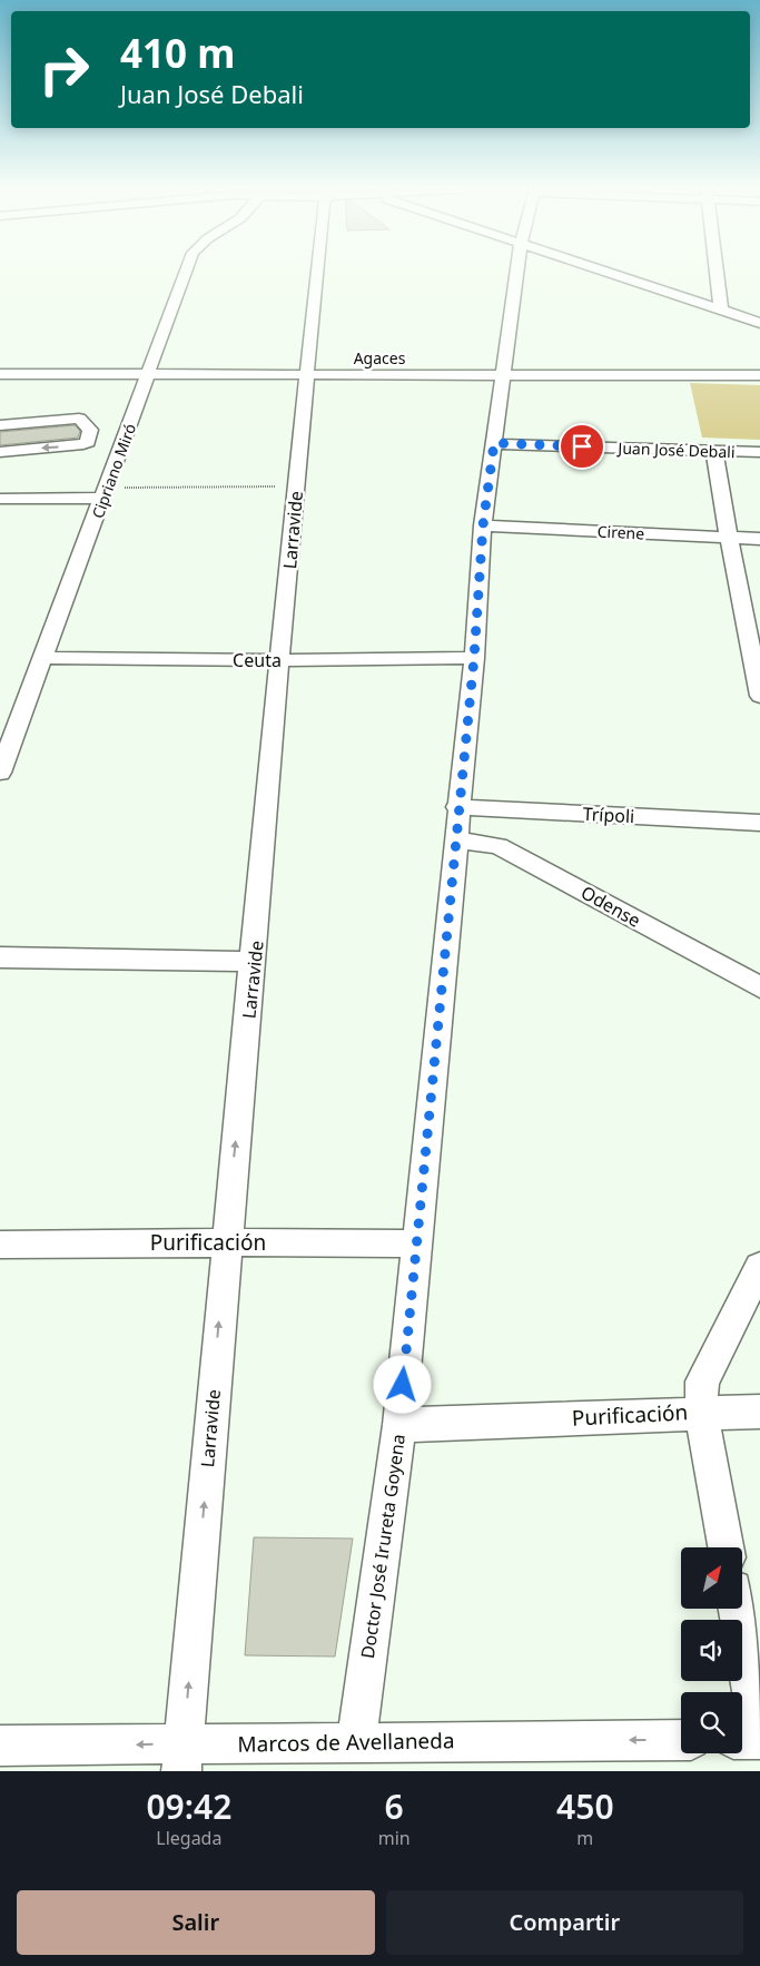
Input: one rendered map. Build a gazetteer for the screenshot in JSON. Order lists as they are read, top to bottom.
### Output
{
  "streets": {
    "street": [
      "Agaces",
      "Juan José Debali",
      "Cipriano Miró",
      "Larravide",
      "Cirene",
      "Ceuta",
      "Trípoli",
      "Odense",
      "Purificación",
      "Doctor José Irureta Goyena",
      "Marcos de Avellaneda"
    ]
  },
  "crossings": [
    ["Agaces", "Cipriano Miró"],
    ["Agaces", "Larravide"],
    ["Agaces", "Doctor José Irureta Goyena"],
    ["Juan José Debali", "Doctor José Irureta Goyena"],
    ["Cipriano Miró", "Ceuta"],
    ["Larravide", "Ceuta"],
    ["Larravide", "Purificación"],
    ["Larravide", "Marcos de Avellaneda"],
    ["Cirene", "Doctor José Irureta Goyena"],
    ["Ceuta", "Doctor José Irureta Goyena"],
    ["Trípoli", "Doctor José Irureta Goyena"],
    ["Odense", "Doctor José Irureta Goyena"],
    ["Purificación", "Doctor José Irureta Goyena"],
    ["Doctor José Irureta Goyena", "Marcos de Avellaneda"]
  ],
  "one_way": ["Larravide", "Marcos de Avellaneda"],
  "north": "top right",
  "page": {
    "turn": ["410 m", "Juan José Debali"],
    "eta": [
      "09:42",
      "Llegada",
      "6",
      "min",
      "450",
      "m"
    ],
    "buttons": ["Salir", "Compartir"]
  }
}
